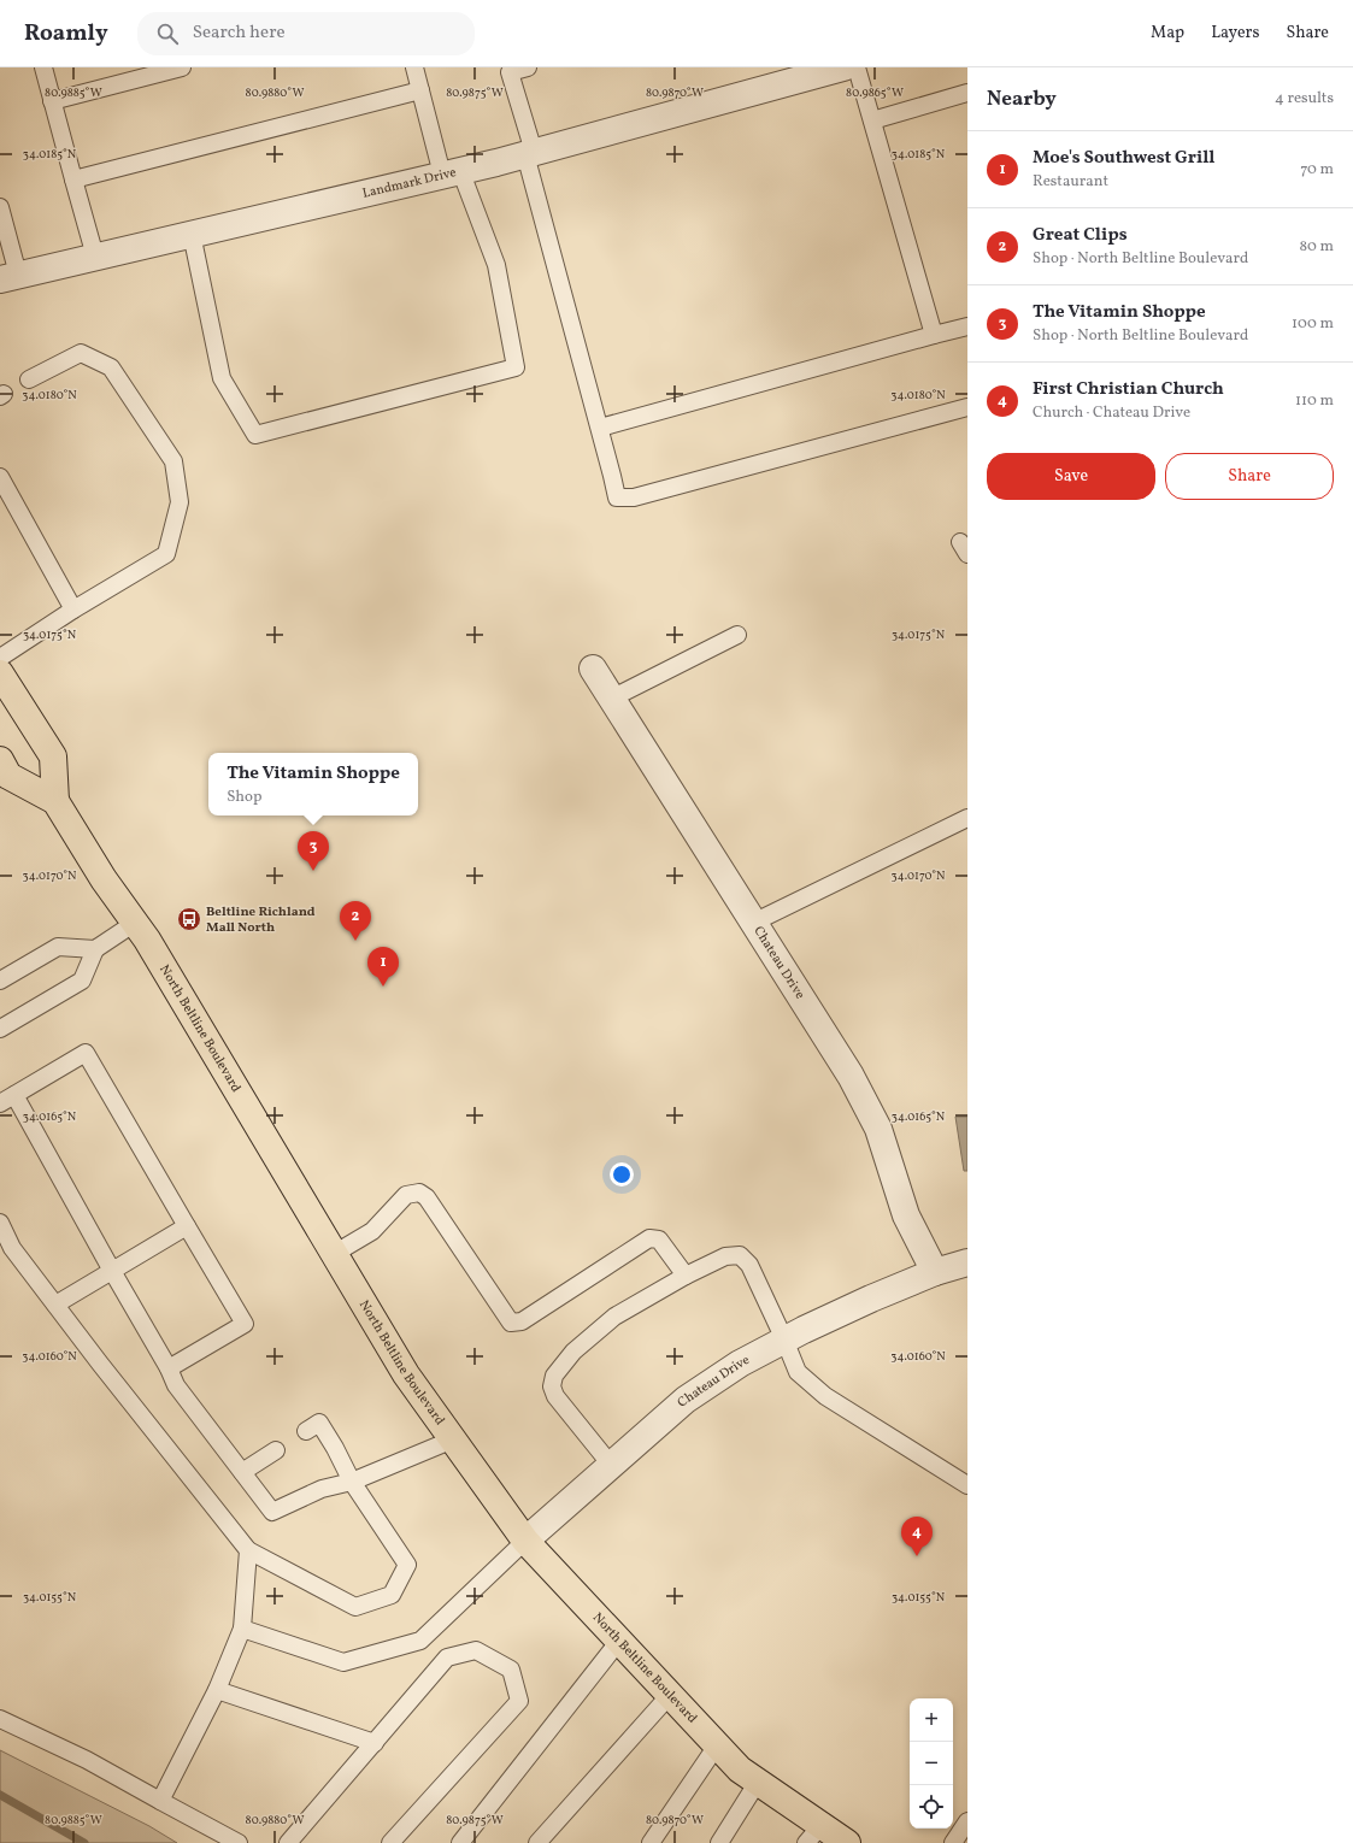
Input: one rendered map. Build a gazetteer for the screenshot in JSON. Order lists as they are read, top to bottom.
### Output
{
  "streets": {
    "main road": ["North Beltline Boulevard"],
    "street": ["Landmark Drive", "Chateau Drive"]
  },
  "crossings": [
    ["Chateau Drive", "North Beltline Boulevard"]
  ],
  "places": {
    "bus stop": ["Beltline Richland Mall North"]
  },
  "page": {
    "header": "Roamly",
    "search": "Search here",
    "nav": ["Map", "Layers", "Share"],
    "heading": ["Nearby", "4 results"],
    "list": [
      {
        "mark": "1",
        "name": "Moe's Southwest Grill",
        "note": "Restaurant",
        "value": "70 m"
      },
      {
        "mark": "2",
        "name": "Great Clips",
        "note": "Shop · North Beltline Boulevard",
        "value": "80 m"
      },
      {
        "mark": "3",
        "name": "The Vitamin Shoppe",
        "note": "Shop · North Beltline Boulevard",
        "value": "100 m"
      },
      {
        "mark": "4",
        "name": "First Christian Church",
        "note": "Church · Chateau Drive",
        "value": "110 m"
      }
    ],
    "buttons": ["Save", "Share"],
    "popup": ["The Vitamin Shoppe", "Shop"],
    "pins": [
      "3",
      "2",
      "1",
      "4"
    ],
    "map_buttons": ["+", "−"]
  },
  "coordinates": [
    "80.9885°W",
    "80.9880°W",
    "80.9875°W",
    "80.9870°W",
    "80.9865°W",
    "34.0185°N",
    "34.0180°N",
    "34.0175°N",
    "34.0170°N",
    "34.0165°N",
    "34.0160°N",
    "34.0155°N"
  ]
}
